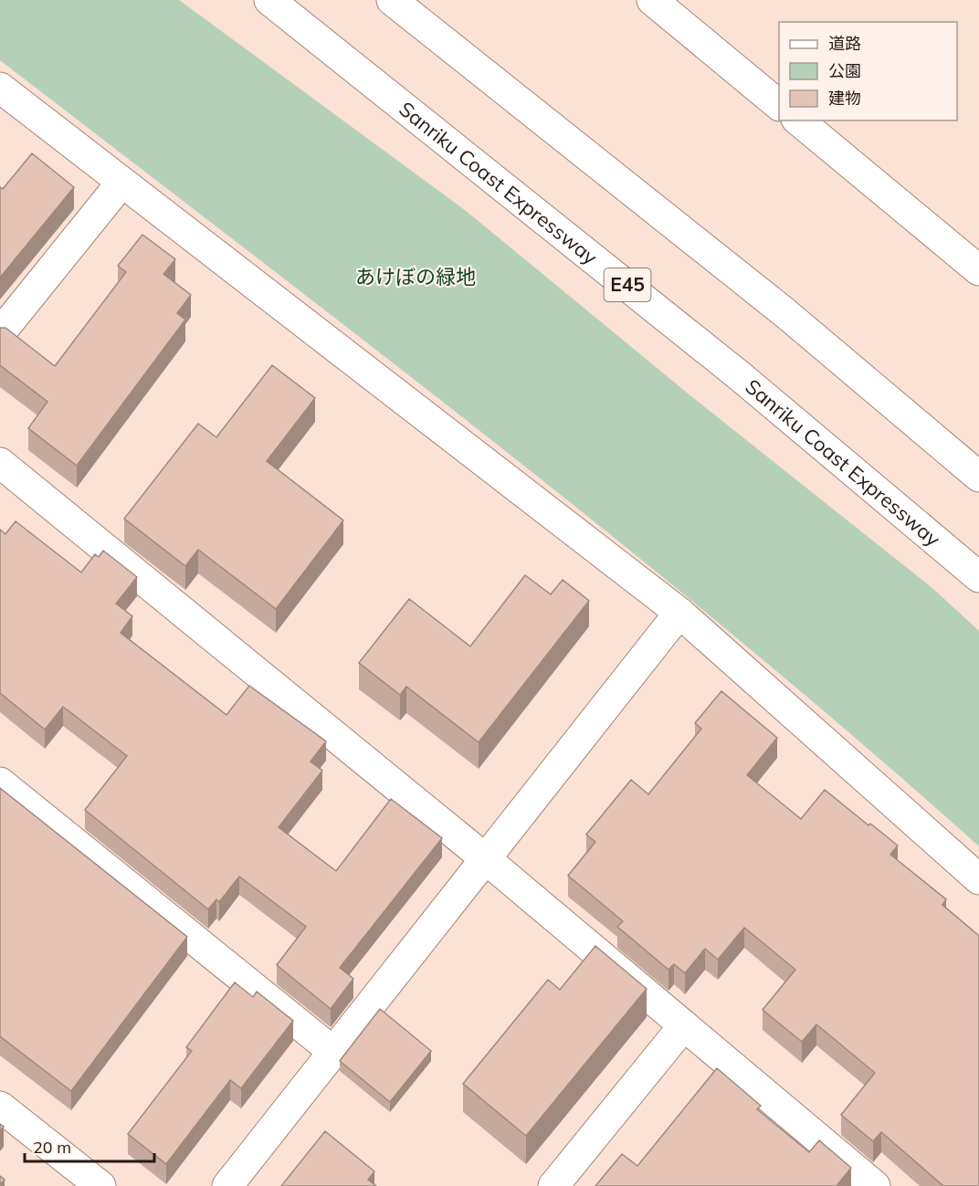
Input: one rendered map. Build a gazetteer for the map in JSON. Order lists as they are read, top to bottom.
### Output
{
  "streets": {
    "main road": ["Sanriku Coast Expressway", "E45"]
  },
  "parks": ["あけぼの緑地"],
  "legend": ["道路", "公園", "建物"],
  "scale_bar": "20 m"
}
